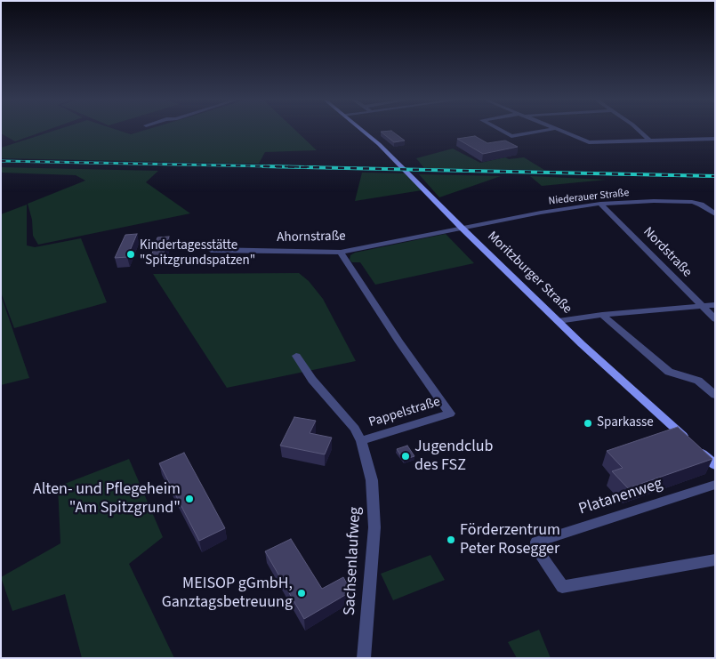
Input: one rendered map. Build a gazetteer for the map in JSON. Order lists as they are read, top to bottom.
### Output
{
  "streets": {
    "street": [
      "Niederauer Straße",
      "Ahornstraße",
      "Nordstraße",
      "Moritzburger Straße",
      "Pappelstraße",
      "Platanenweg",
      "Sachsenlaufweg"
    ]
  },
  "crossings": [
    ["Niederauer Straße", "Ahornstraße"],
    ["Niederauer Straße", "Nordstraße"],
    ["Niederauer Straße", "Moritzburger Straße"],
    ["Ahornstraße", "Moritzburger Straße"],
    ["Ahornstraße", "Pappelstraße"],
    ["Pappelstraße", "Sachsenlaufweg"]
  ],
  "places": [
    "Kindertagesstätte \"Spitzgrundspatzen\"",
    "Sparkasse",
    "Jugendclub des FSZ",
    "Alten- und Pflegeheim \"Am Spitzgrund\"",
    "Förderzentrum Peter Rosegger",
    "MEISOP gGmbH, Ganztagsbetreuung"
  ]
}
